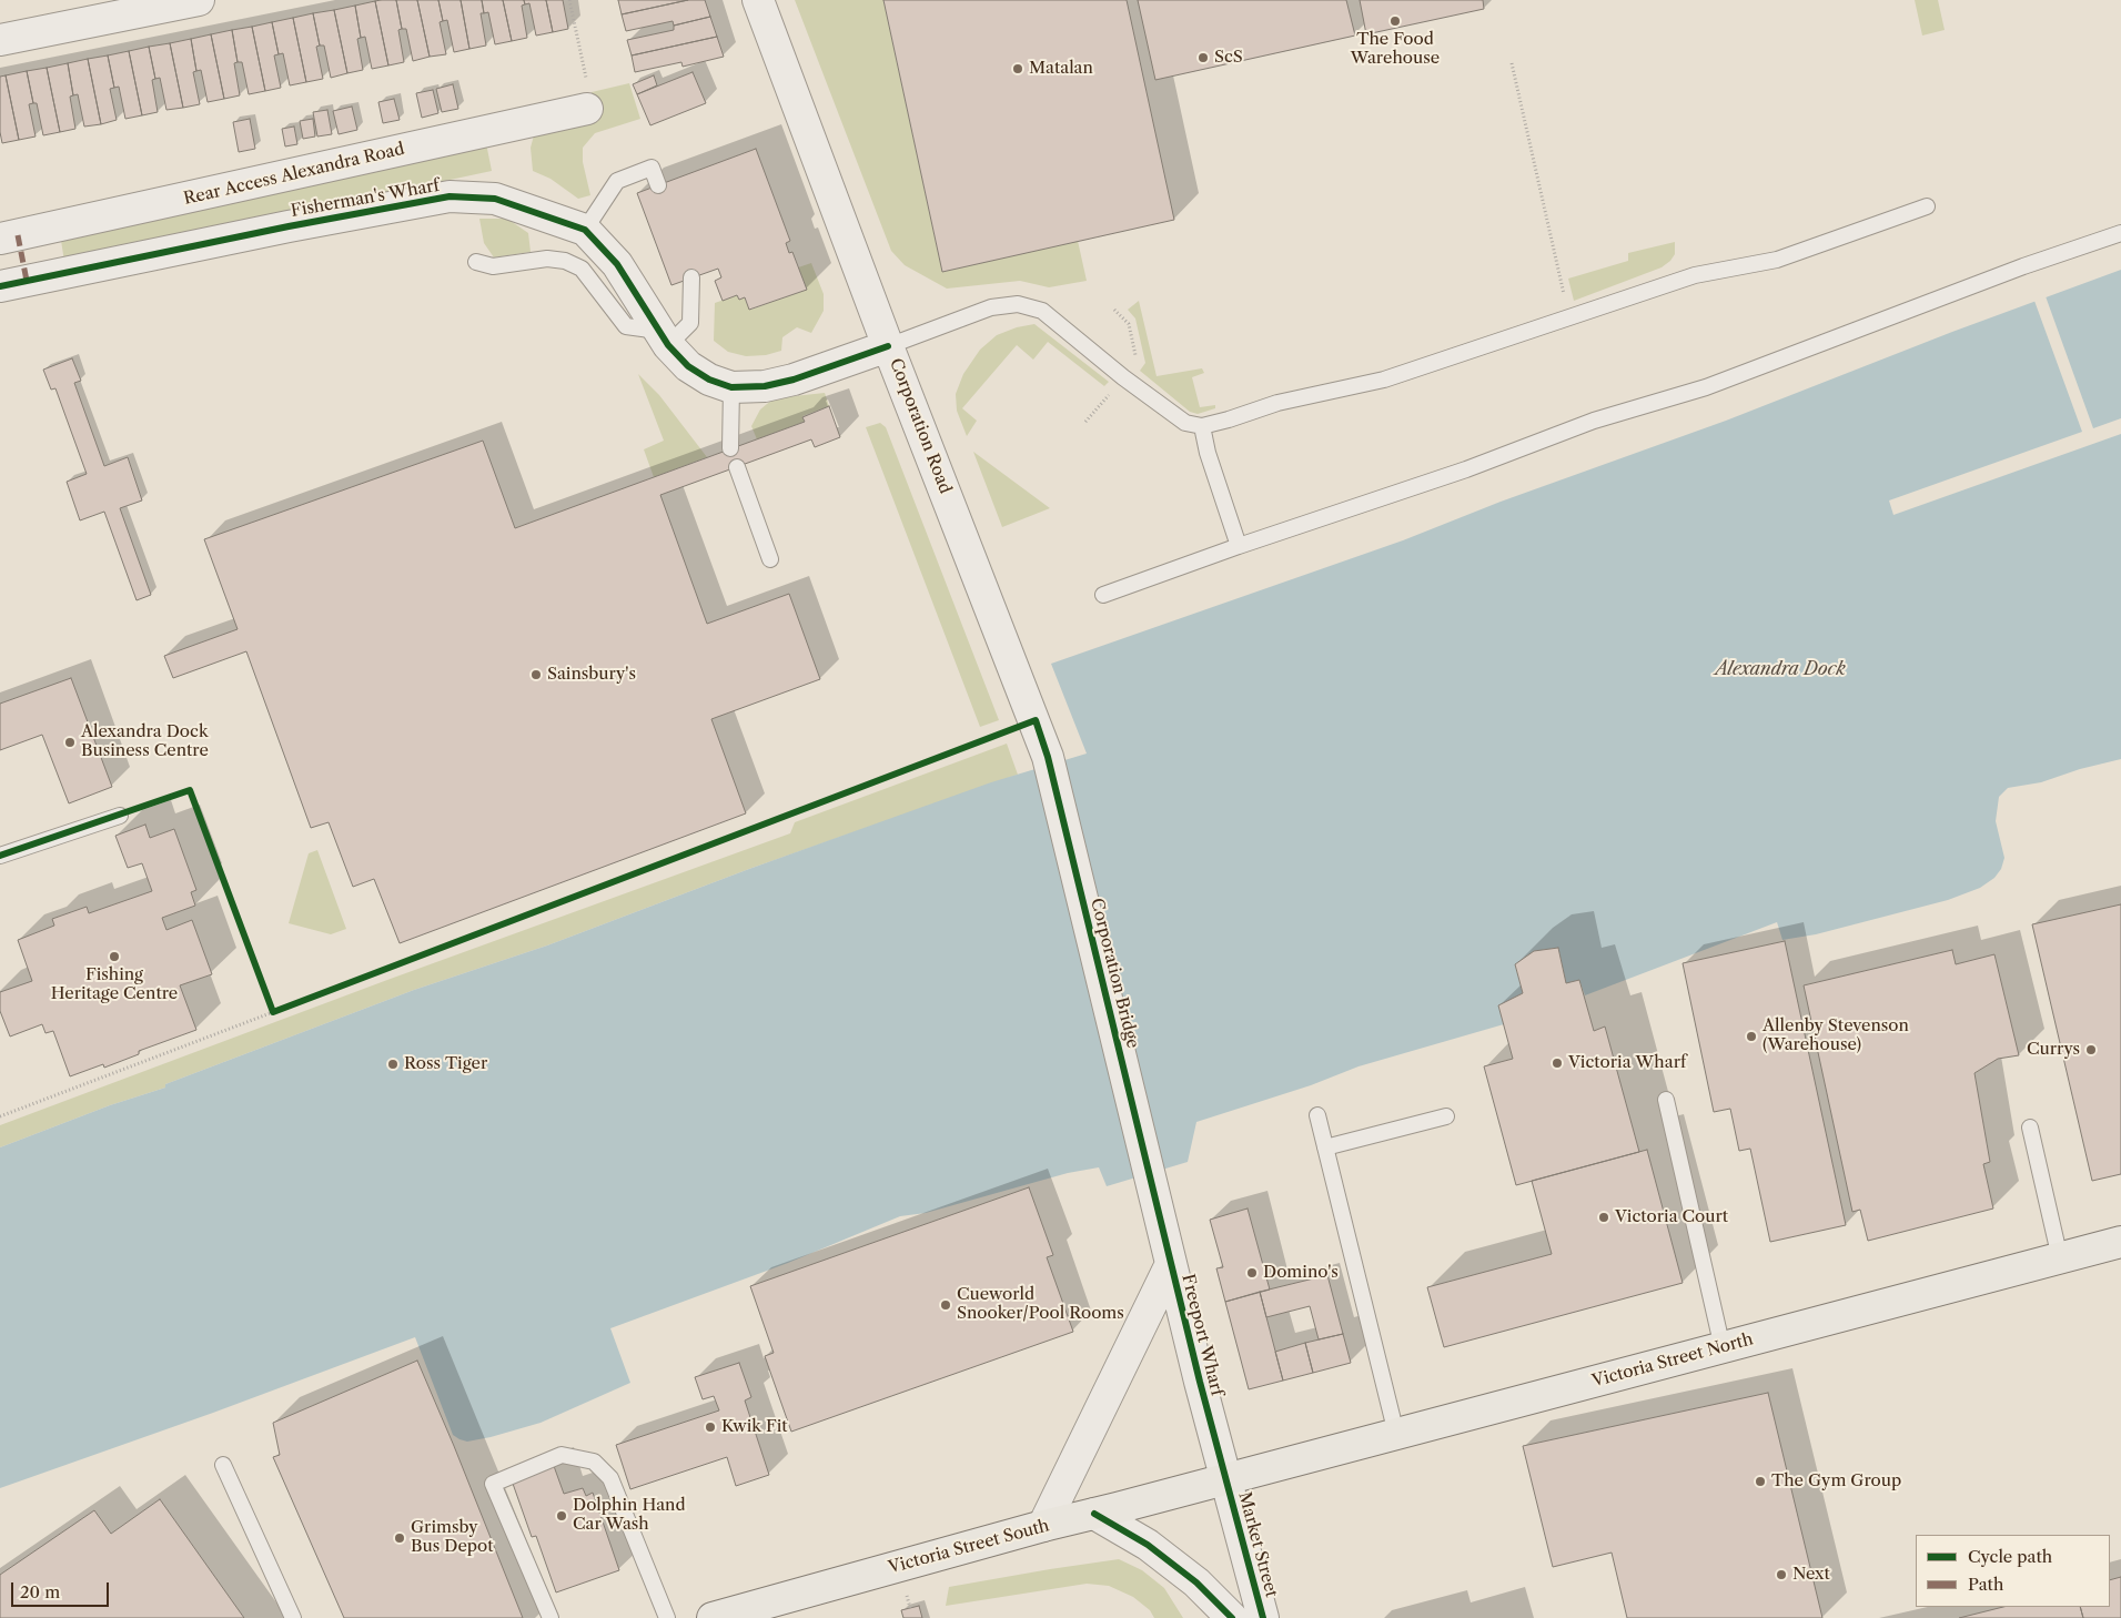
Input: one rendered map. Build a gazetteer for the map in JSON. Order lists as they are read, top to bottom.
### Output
{
  "streets": {
    "highway": ["Victoria Street North", "Victoria Street South"],
    "street": [
      "Rear Access Alexandra Road",
      "Fisherman's Wharf",
      "Corporation Road",
      "Corporation Bridge",
      "Freeport Wharf",
      "Market Street"
    ]
  },
  "crossings": [
    ["Fisherman's Wharf", "Corporation Road"],
    ["Corporation Road", "Corporation Bridge"],
    ["Corporation Bridge", "Freeport Wharf"],
    ["Freeport Wharf", "Victoria Street North"],
    ["Freeport Wharf", "Market Street"],
    ["Freeport Wharf", "Victoria Street South"],
    ["Victoria Street North", "Market Street"],
    ["Victoria Street North", "Victoria Street South"],
    ["Market Street", "Victoria Street South"]
  ],
  "water": ["Alexandra Dock"],
  "places": [
    "The Food Warehouse",
    "ScS",
    "Matalan",
    "Sainsbury's",
    "Alexandra Dock Business Centre",
    "Fishing Heritage Centre",
    "Allenby Stevenson (Warehouse)",
    "Currys",
    "Victoria Wharf",
    "Ross Tiger",
    "Victoria Court",
    "Domino's",
    "Cueworld Snooker/Pool Rooms",
    "Kwik Fit",
    "The Gym Group",
    "Dolphin Hand Car Wash",
    "Grimsby Bus Depot",
    "Next"
  ],
  "legend": ["Cycle path", "Path"],
  "scale_bar": "20 m"
}
